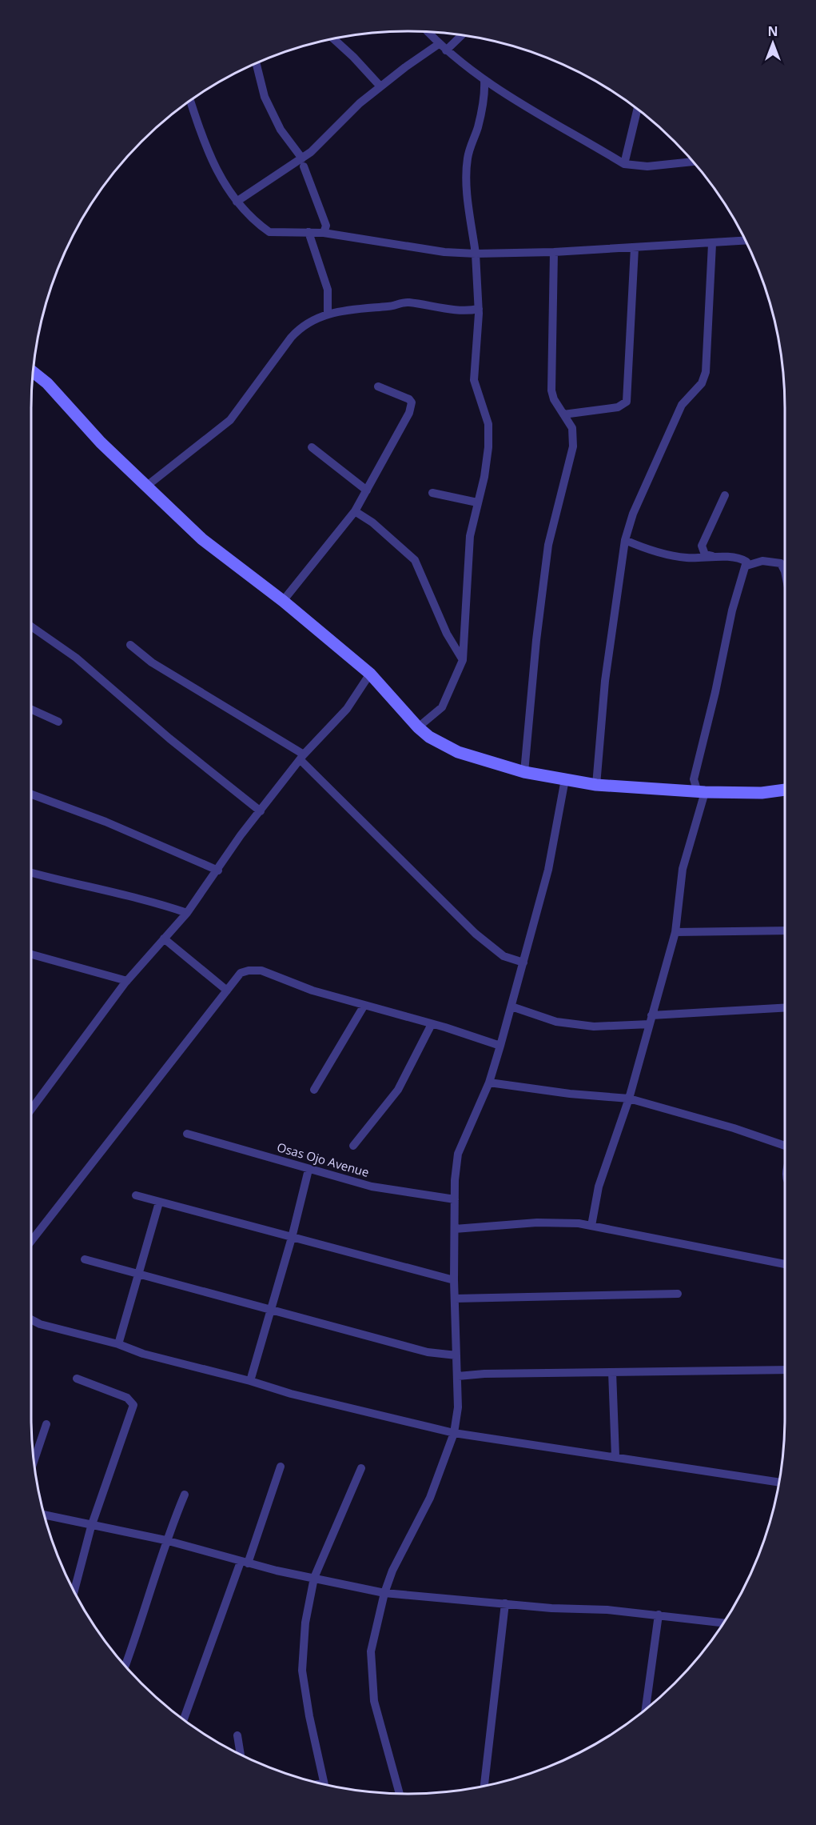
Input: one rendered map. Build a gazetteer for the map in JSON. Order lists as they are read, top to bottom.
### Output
{
  "streets": {
    "street": ["Osas Ojo Avenue"]
  },
  "north": "top"
}
